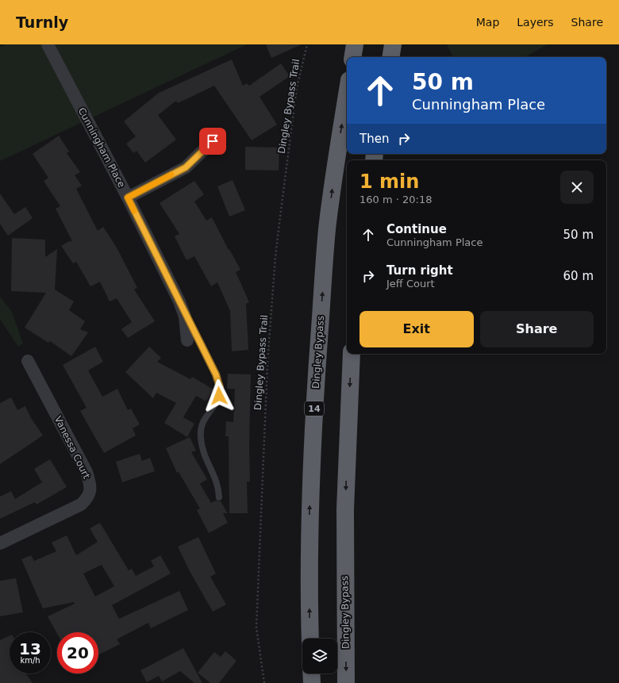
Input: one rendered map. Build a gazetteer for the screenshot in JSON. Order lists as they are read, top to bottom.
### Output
{
  "streets": {
    "highway": ["Dingley Bypass", "14"],
    "street": ["Cunningham Place", "Vanessa Court"],
    "path": ["Dingley Bypass Trail"]
  },
  "page": {
    "header": "Turnly",
    "nav": ["Map", "Layers", "Share"],
    "turn": ["50 m", "Cunningham Place"],
    "then": "Then",
    "heading": ["1 min", "160 m · 20:18"],
    "list": [
      {
        "name": "Continue",
        "note": "Cunningham Place",
        "value": "50 m"
      },
      {
        "name": "Turn right",
        "note": "Jeff Court",
        "value": "60 m"
      }
    ],
    "buttons": ["Exit", "Share"],
    "speed": "13 km/h",
    "limit": "20"
  }
}
